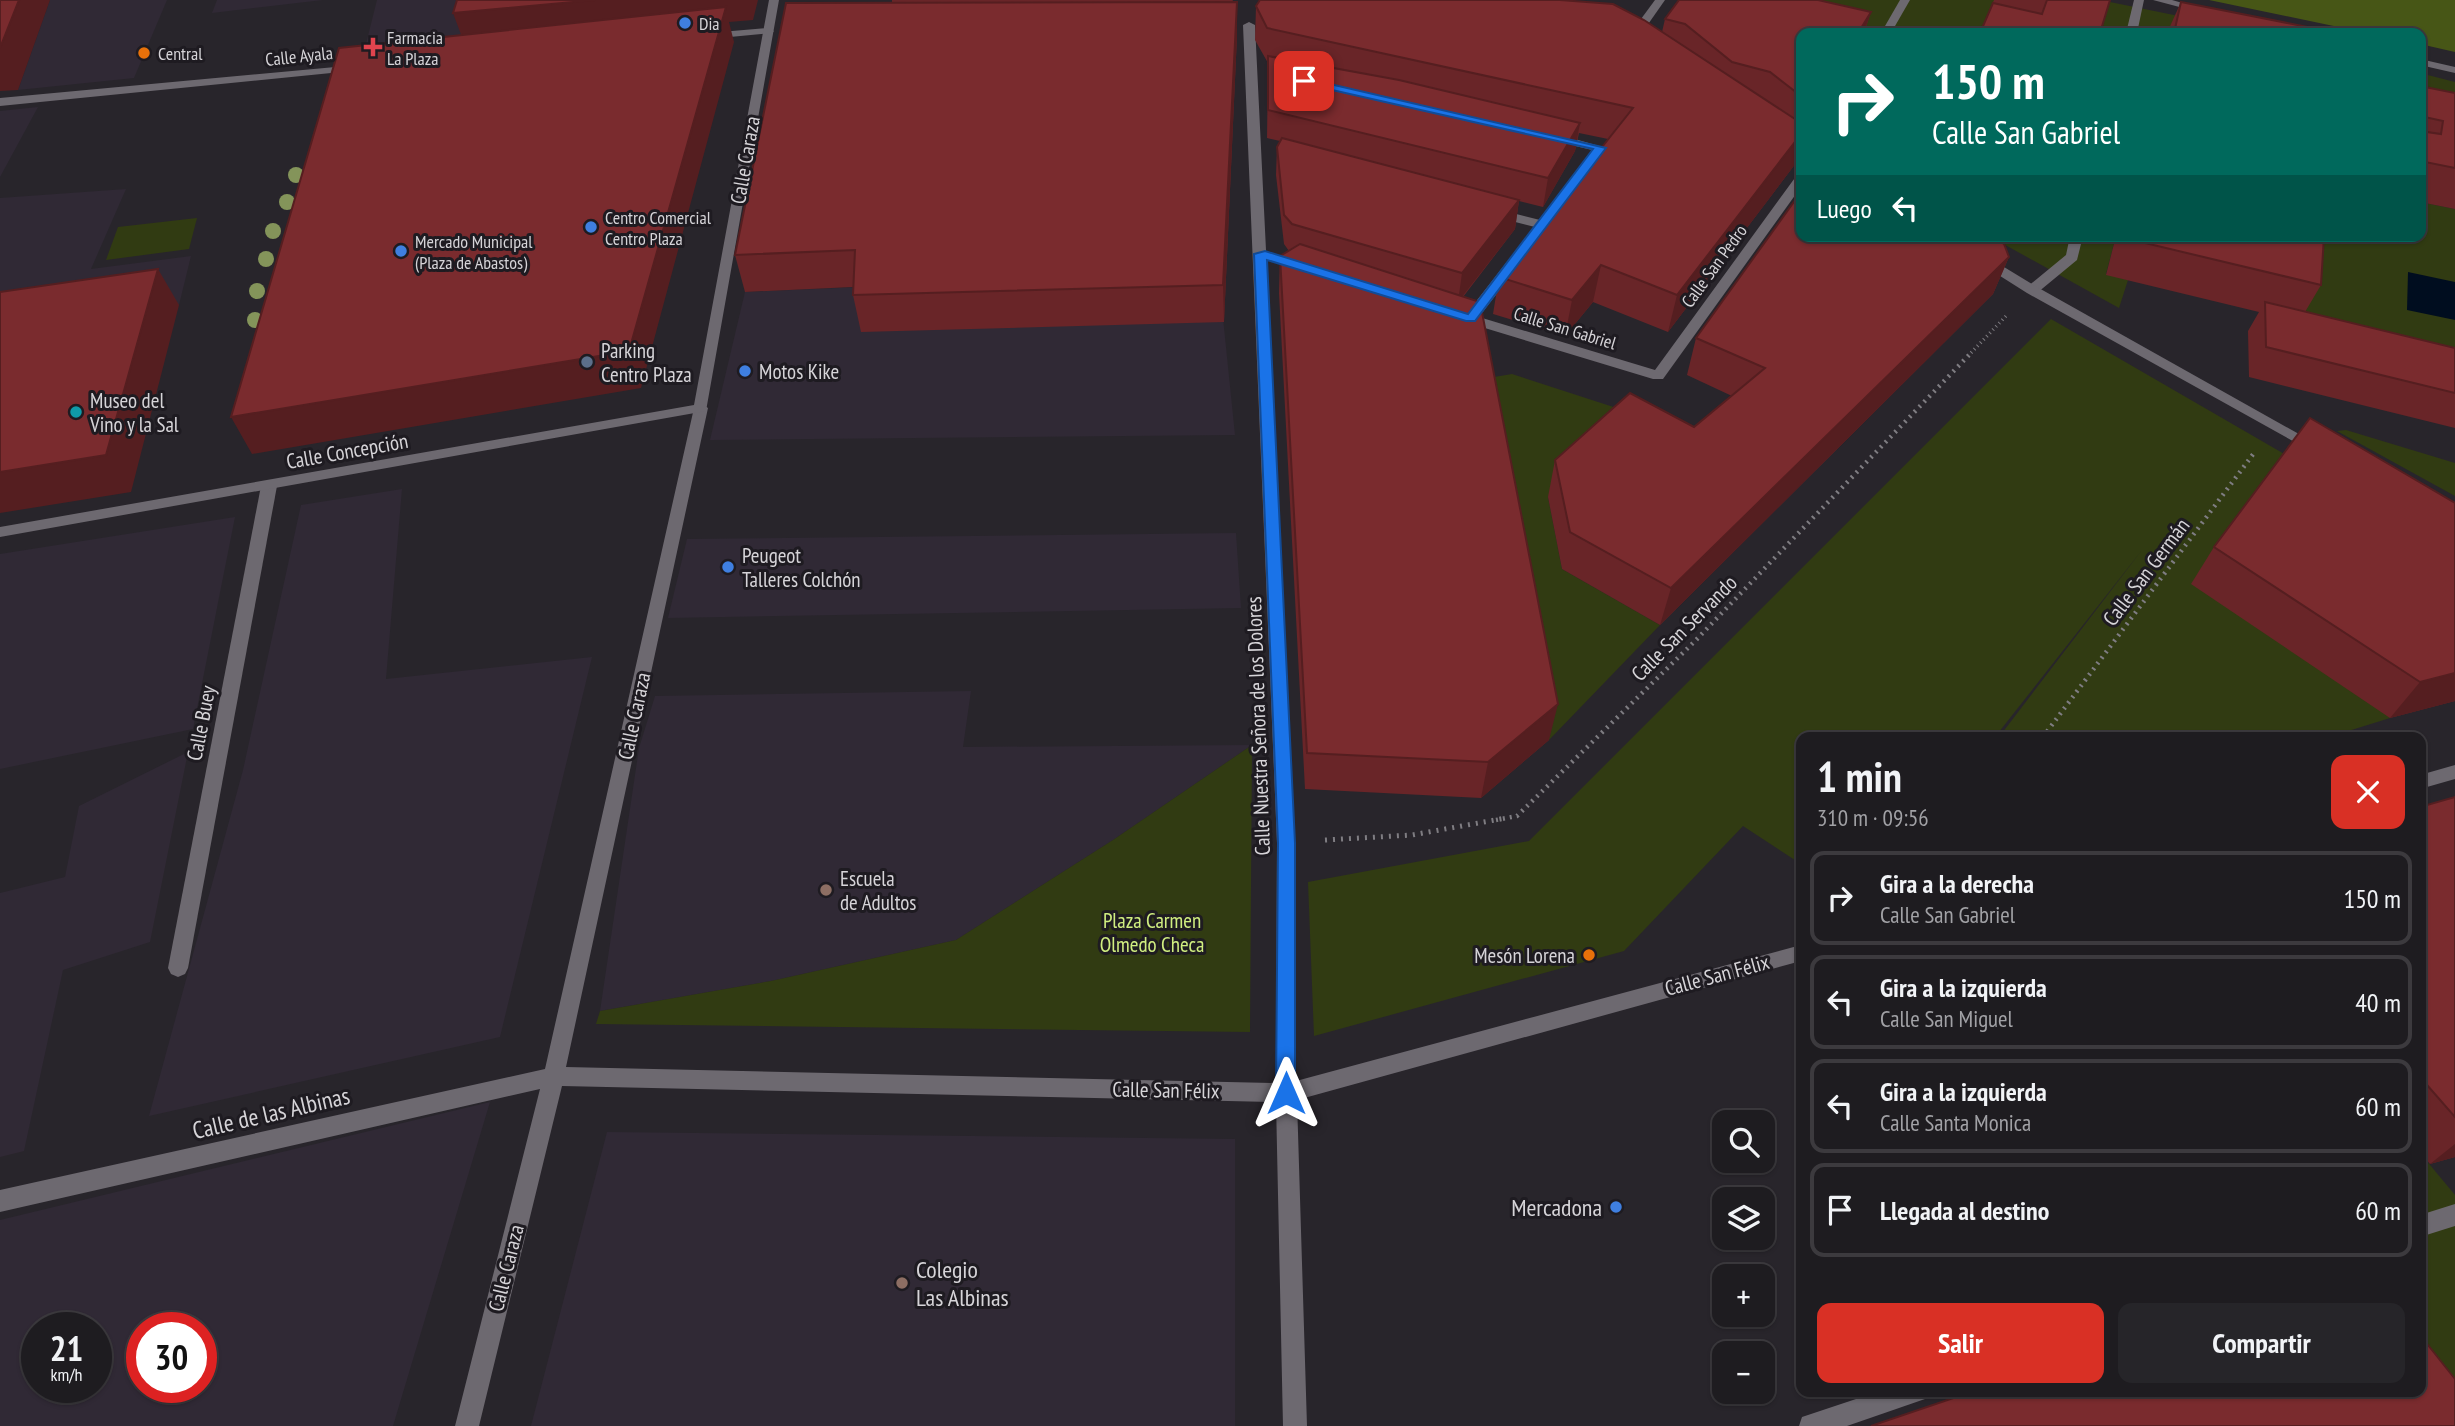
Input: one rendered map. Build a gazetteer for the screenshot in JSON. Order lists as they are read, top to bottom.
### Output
{
  "streets": {
    "street": [
      "Calle Ayala",
      "Calle Caraza",
      "Calle San Pedro",
      "Calle San Gabriel",
      "Calle Concepción",
      "Calle Buey",
      "Calle Nuestra Señora de los Dolores",
      "Calle San Félix",
      "Calle de las Albinas"
    ],
    "path": ["Calle San Germán", "Calle San Servando"]
  },
  "crossings": [
    ["Calle Caraza", "Calle Concepción"],
    ["Calle Caraza", "Calle San Félix"],
    ["Calle Caraza", "Calle de las Albinas"],
    ["Calle San Pedro", "Calle San Gabriel"],
    ["Calle Concepción", "Calle Buey"],
    ["Calle San Servando", "Calle Nuestra Señora de los Dolores"],
    ["Calle Nuestra Señora de los Dolores", "Calle San Félix"],
    ["Calle San Félix", "Calle de las Albinas"]
  ],
  "parks": ["Plaza Carmen Olmedo Checa"],
  "places": {
    "other": [
      "Dia",
      "Central",
      "Centro Comercial Centro Plaza",
      "Mercado Municipal (Plaza de Abastos)",
      "Parking Centro Plaza",
      "Motos Kike",
      "Museo del Vino y la Sal",
      "Peugeot Talleres Colchón",
      "Escuela de Adultos",
      "Mesón Lorena",
      "Mercadona",
      "Colegio Las Albinas"
    ],
    "health": ["Farmacia La Plaza"]
  },
  "page": {
    "turn": ["150 m", "Calle San Gabriel"],
    "then": "Luego",
    "heading": ["1 min", "310 m · 09:56"],
    "list": [
      {
        "name": "Gira a la derecha",
        "note": "Calle San Gabriel",
        "value": "150 m"
      },
      {
        "name": "Gira a la izquierda",
        "note": "Calle San Miguel",
        "value": "40 m"
      },
      {
        "name": "Gira a la izquierda",
        "note": "Calle Santa Monica",
        "value": "60 m"
      },
      {
        "name": "Llegada al destino",
        "value": "60 m"
      }
    ],
    "map_buttons": ["+", "−"],
    "buttons": ["Salir", "Compartir"],
    "speed": "21 km/h",
    "limit": "30"
  }
}
